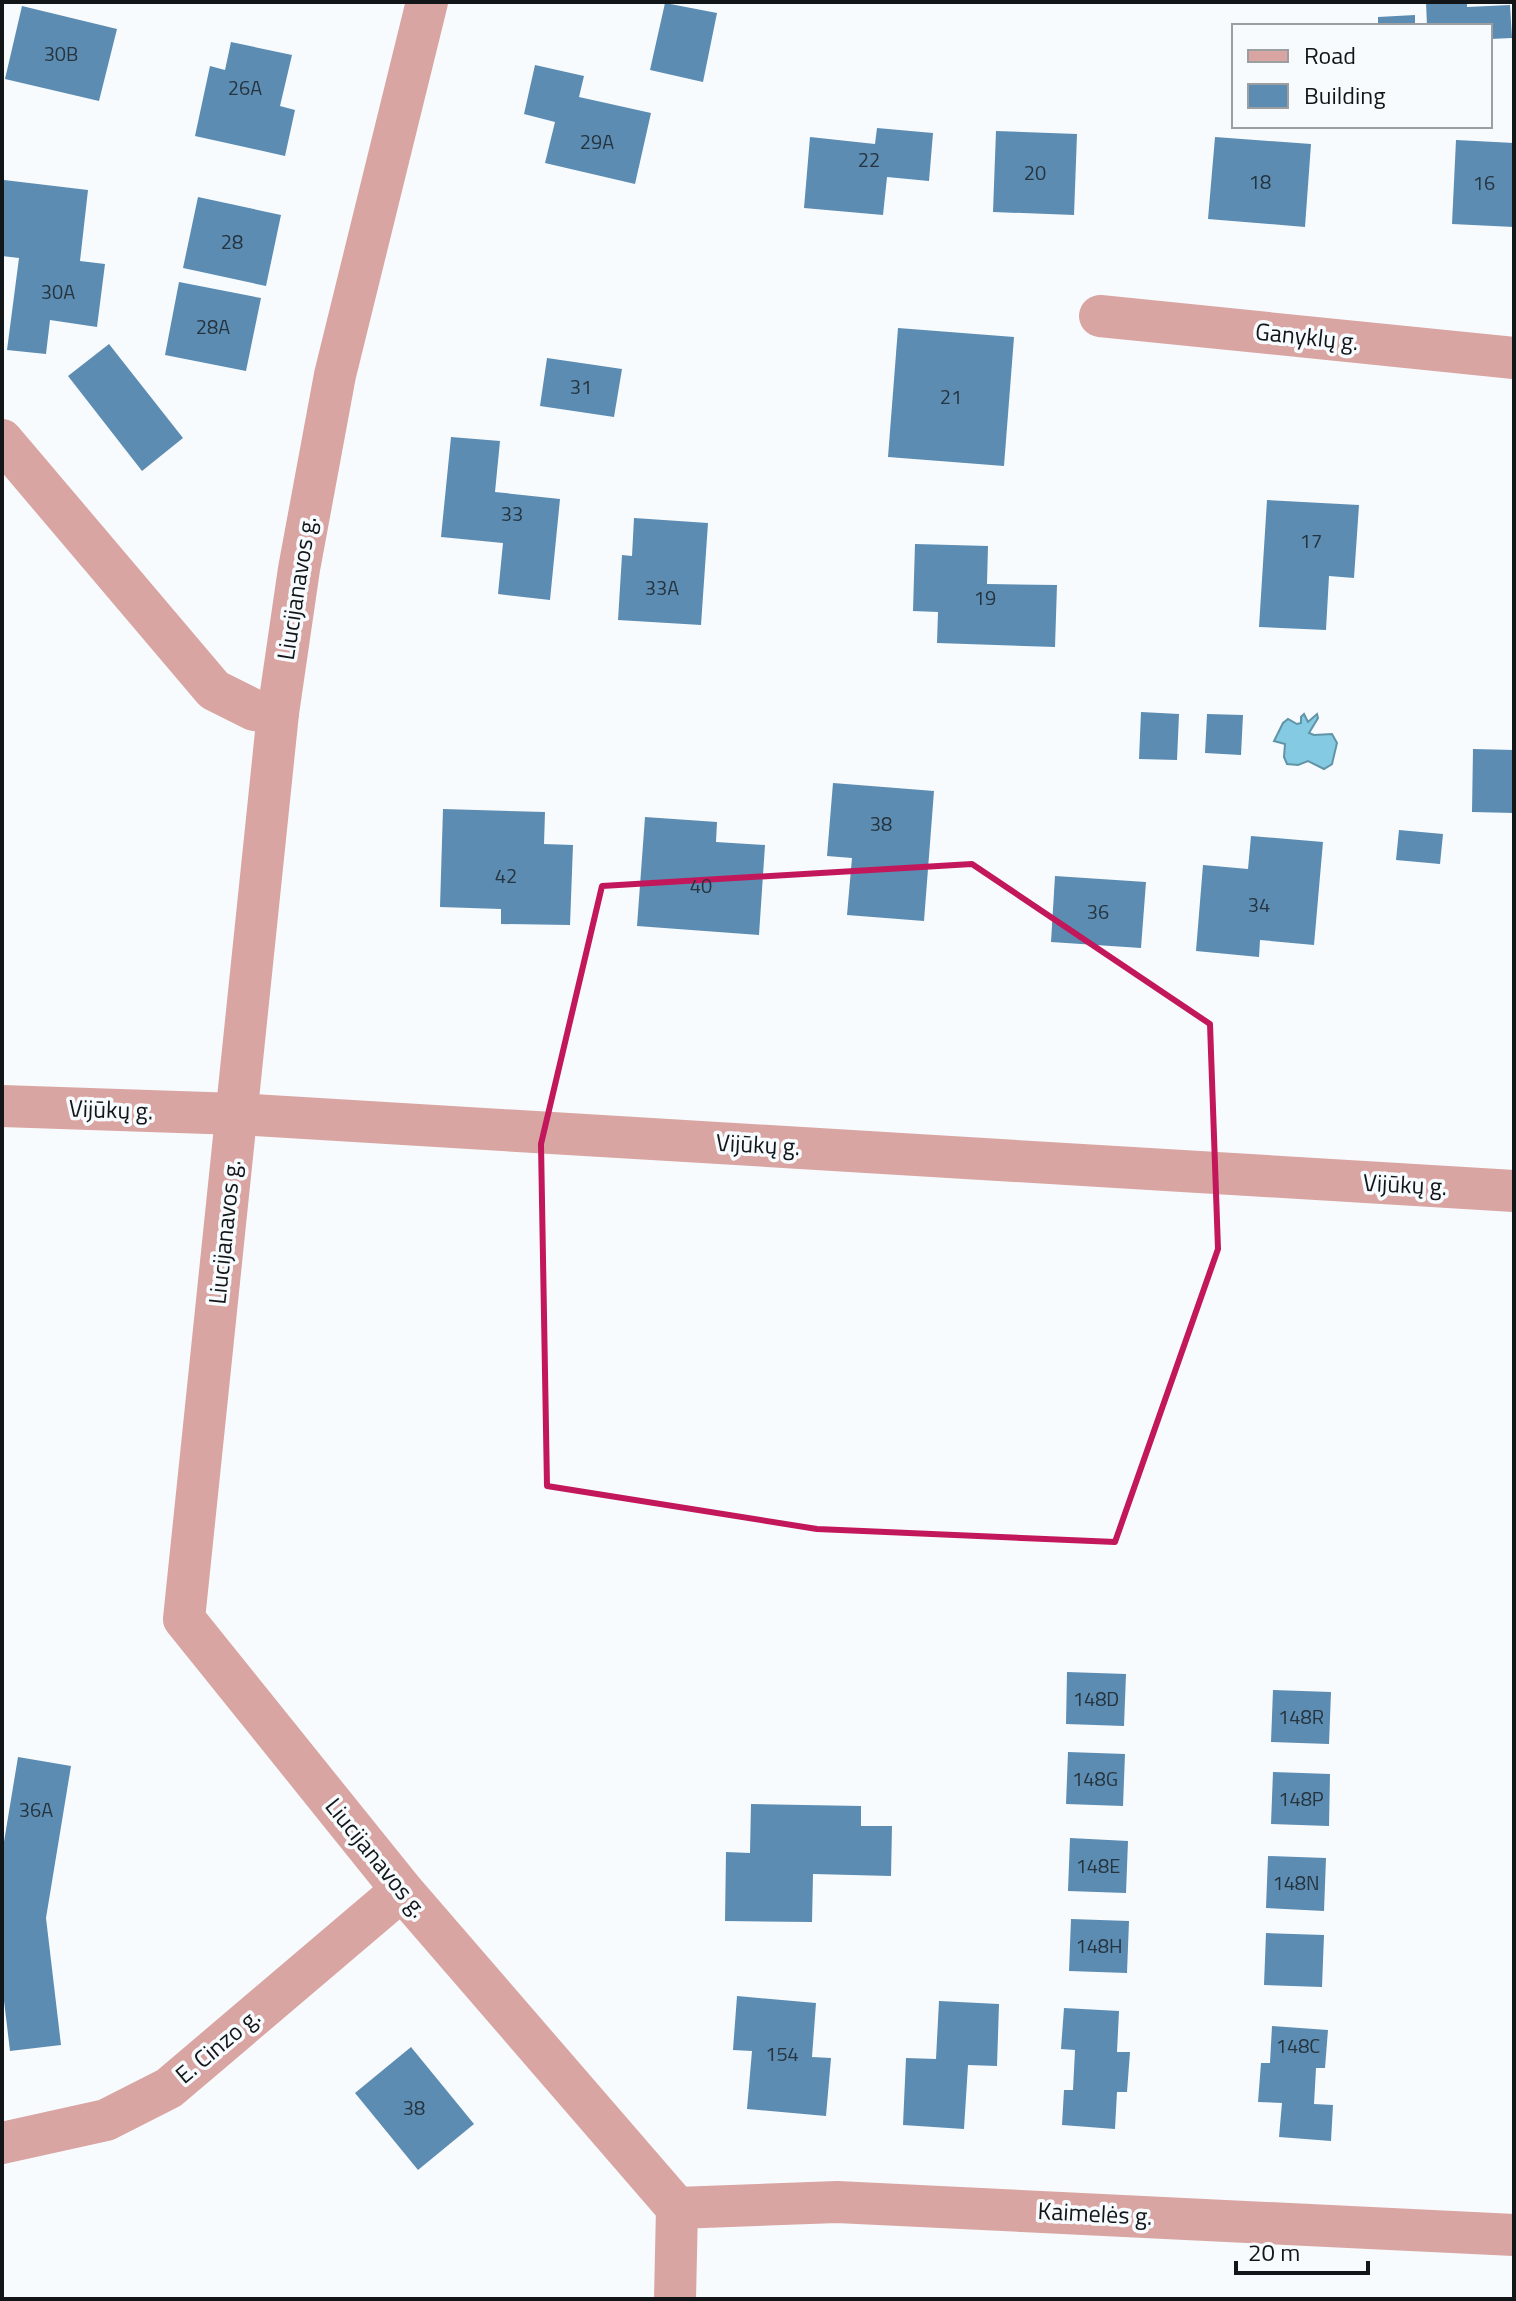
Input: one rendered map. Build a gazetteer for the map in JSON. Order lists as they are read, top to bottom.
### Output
{
  "streets": {
    "street": [
      "Ganyklų g.",
      "Liucijanavos g.",
      "Vijūkų g.",
      "E. Cinzo g.",
      "Kaimelės g."
    ]
  },
  "crossings": [
    ["Liucijanavos g.", "Vijūkų g."],
    ["Liucijanavos g.", "E. Cinzo g."],
    ["Liucijanavos g.", "Kaimelės g."]
  ],
  "house_numbers": [
    "30B",
    "26A",
    "29A",
    "22",
    "20",
    "18",
    "16",
    "28",
    "30A",
    "28A",
    "31",
    "21",
    "33",
    "17",
    "33A",
    "19",
    "38",
    "42",
    "40",
    "34",
    "36",
    "148D",
    "148R",
    "148G",
    "148P",
    "36A",
    "148E",
    "148N",
    "148H",
    "148C",
    "154",
    "38"
  ],
  "legend": ["Road", "Building"],
  "scale_bar": "20 m"
}
